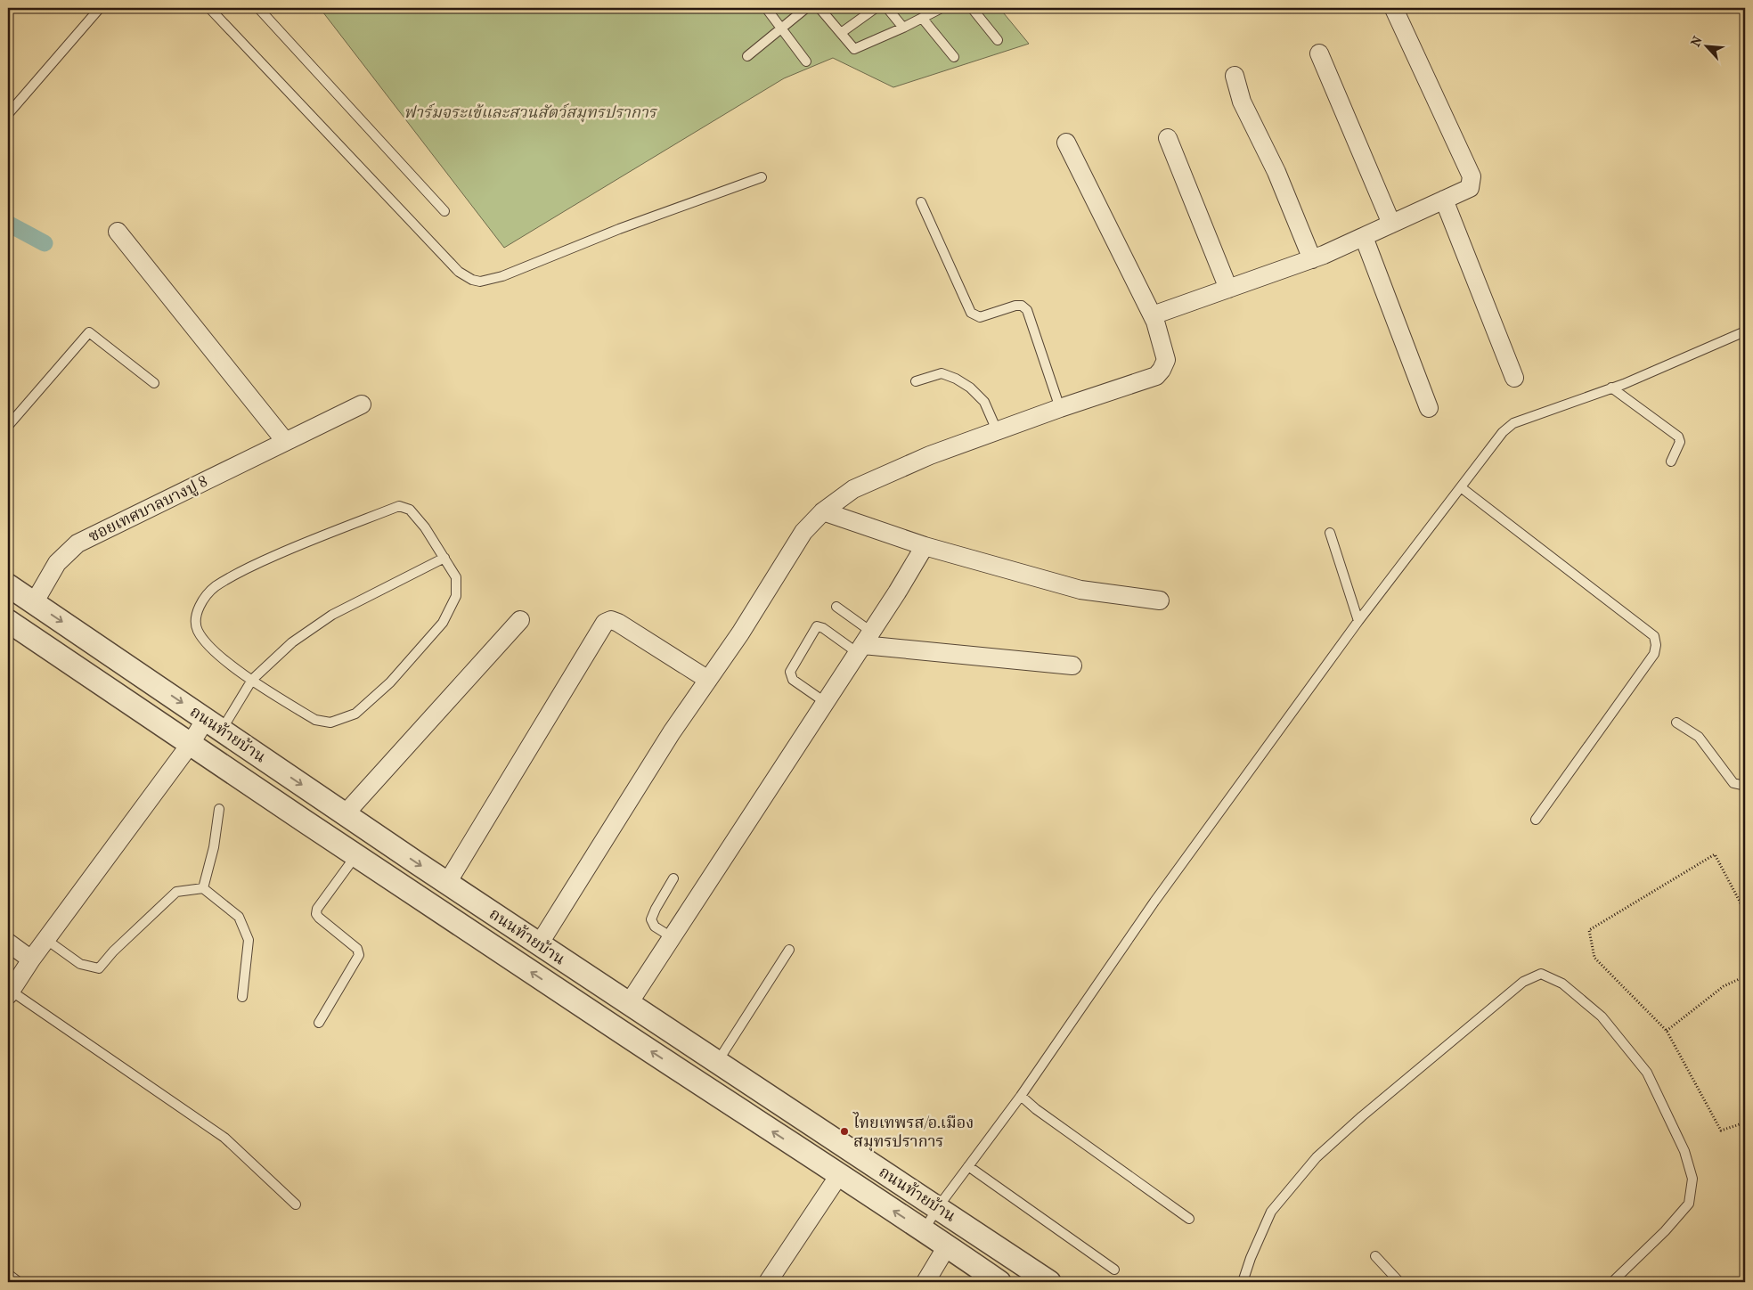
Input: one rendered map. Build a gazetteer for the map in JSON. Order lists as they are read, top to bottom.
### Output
{
  "streets": {
    "street": ["ซอยเทศบาลบางปู 8", "ถนนท้ายบ้าน"]
  },
  "crossings": [
    ["ซอยเทศบาลบางปู 8", "ถนนท้ายบ้าน"]
  ],
  "parks": ["ฟาร์มจระเข้และสวนสัตว์สมุทรปราการ"],
  "places": ["ไทยเทพรส/อ.เมือง สมุทรปราการ"],
  "north": "top left"
}
